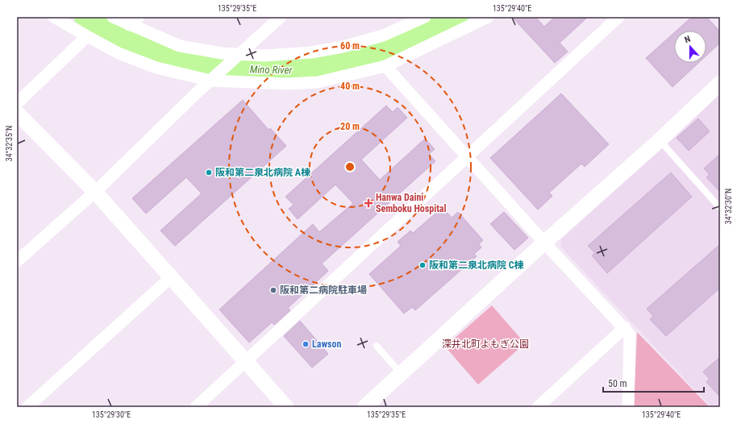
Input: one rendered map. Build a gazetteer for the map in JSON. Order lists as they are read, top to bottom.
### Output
{
  "water": ["Mino River"],
  "parks": ["深井北町よもぎ公園"],
  "places": {
    "other": [
      "阪和第二泉北病院 A棟",
      "阪和第二泉北病院 C棟",
      "阪和第二病院駐車場",
      "Lawson"
    ],
    "health": ["Hanwa Daini Semboku Hospital"]
  },
  "scale_bar": "50 m",
  "north": "top",
  "coordinates": [
    "135°29'35\"E",
    "135°29'40\"E",
    "34°32'35\"N",
    "34°32'30\"N",
    "135°29'30\"E"
  ],
  "rings": ["60 m", "40 m", "20 m"]
}
